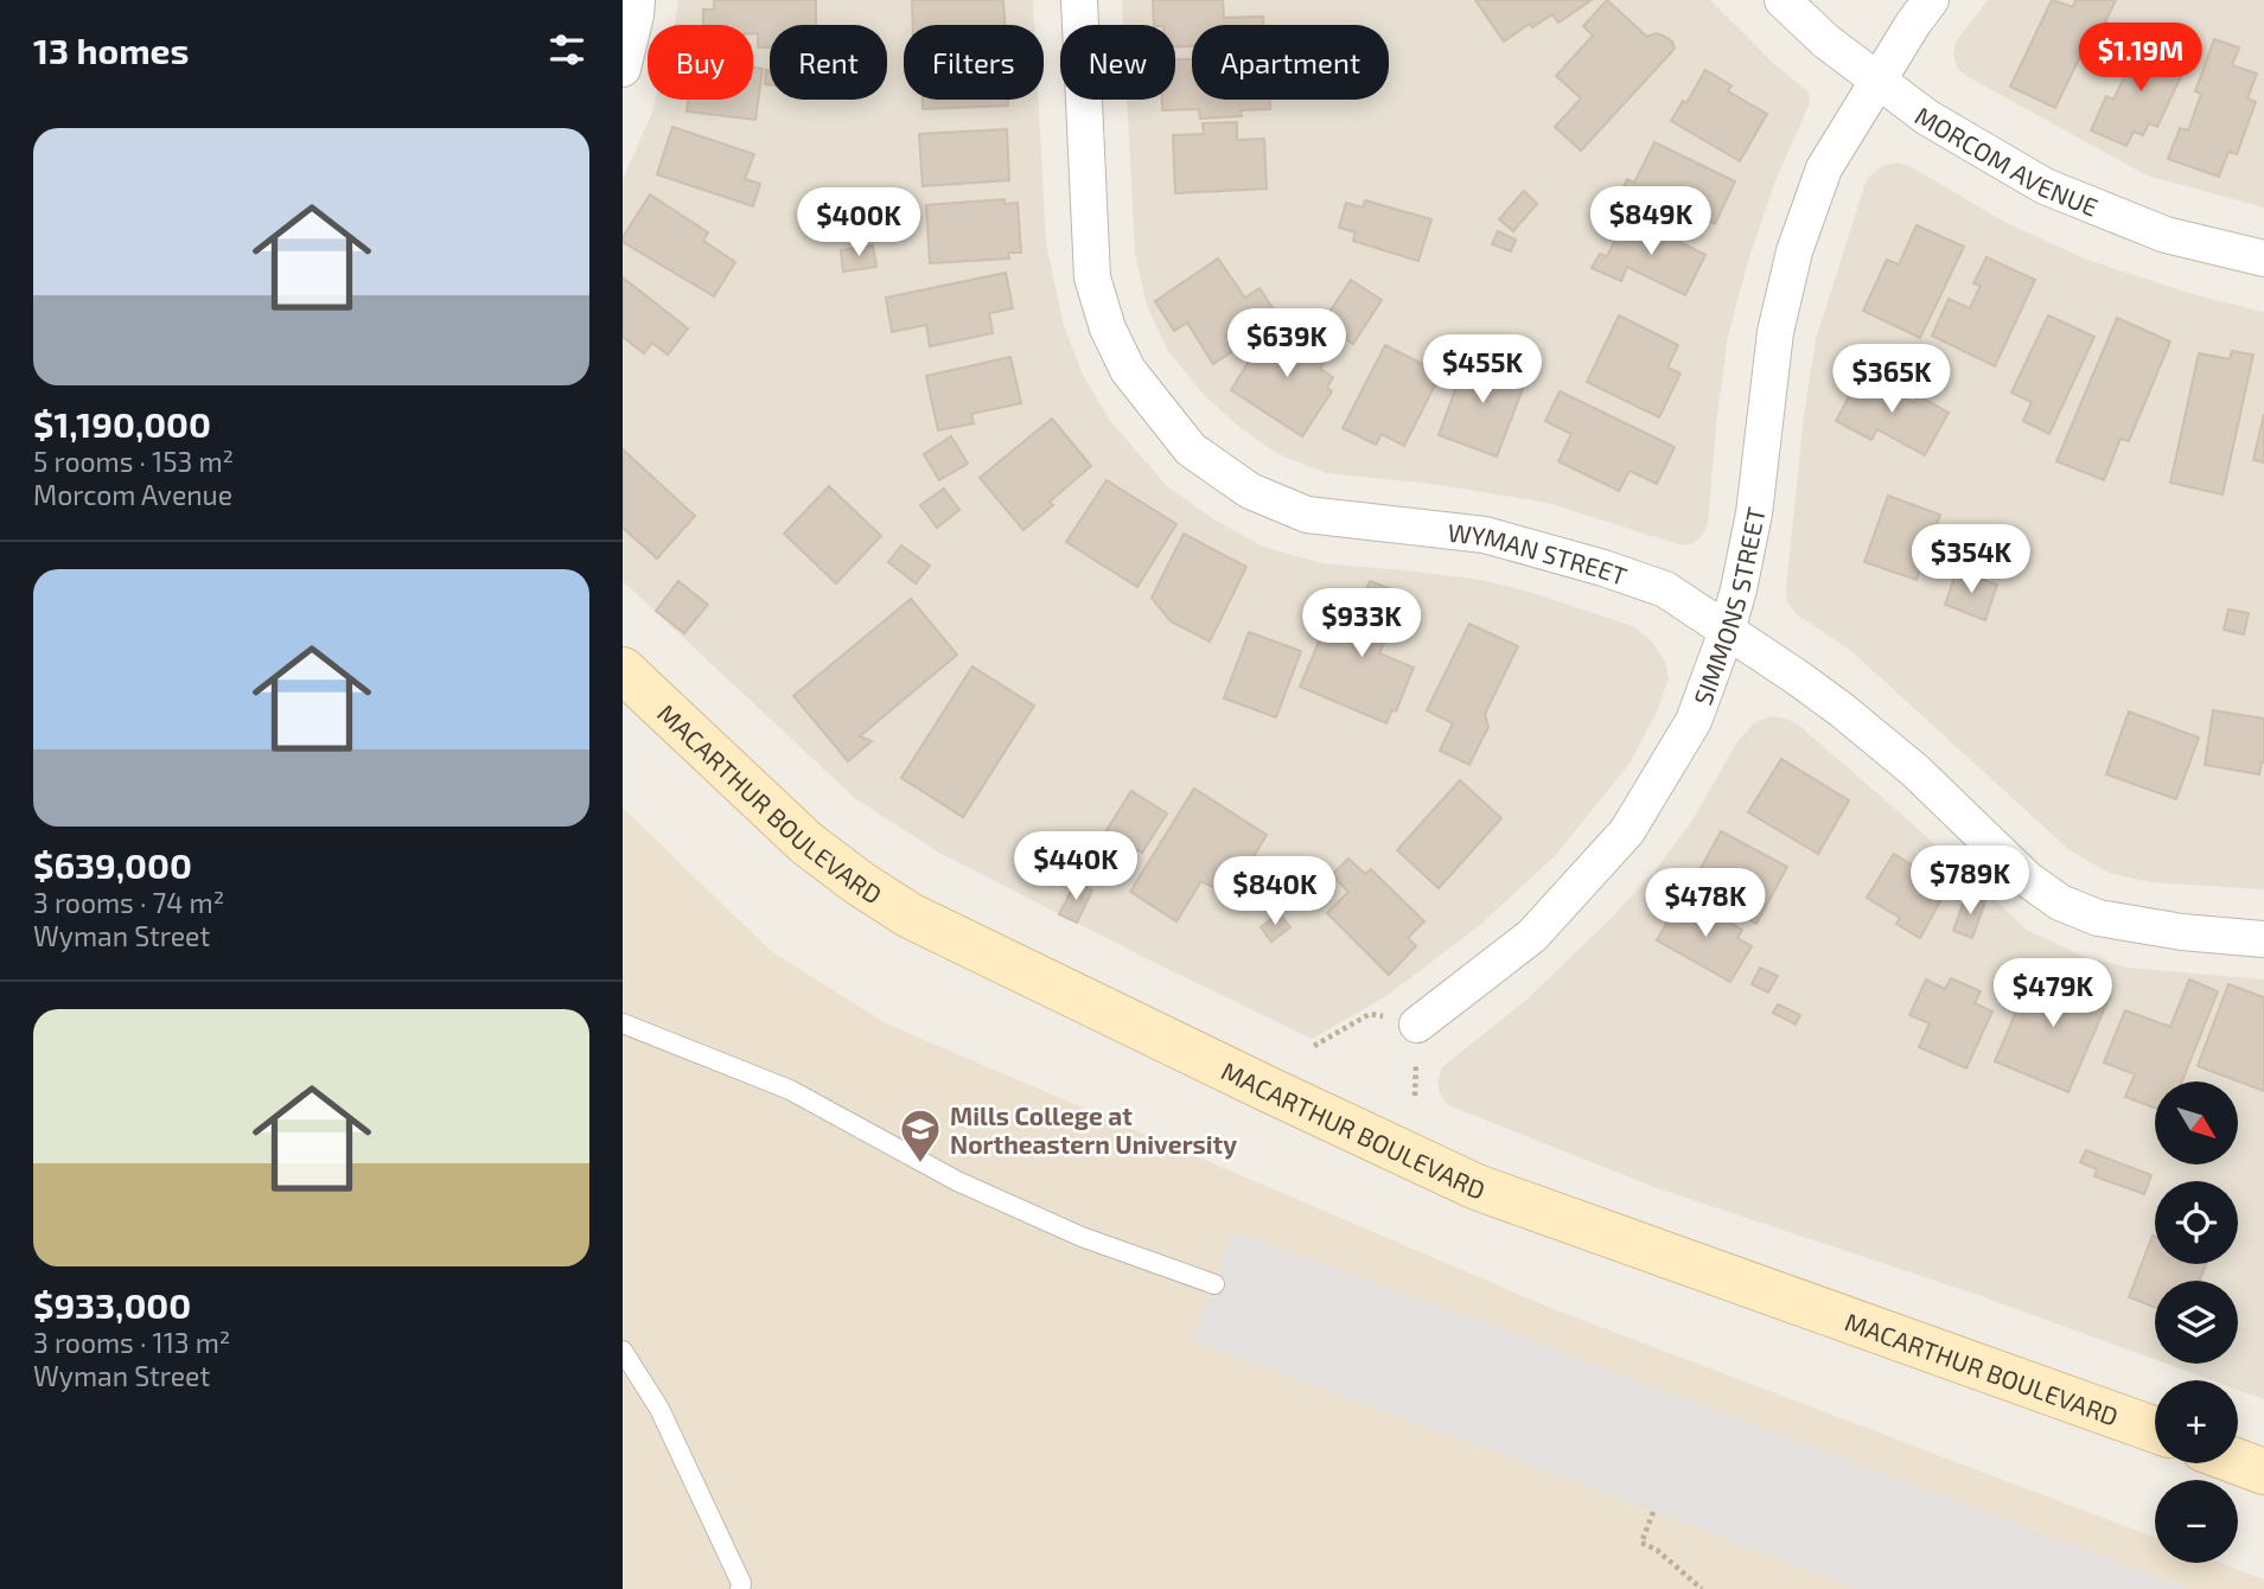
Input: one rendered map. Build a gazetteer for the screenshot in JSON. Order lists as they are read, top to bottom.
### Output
{
  "streets": {
    "main road": ["MACARTHUR BOULEVARD"],
    "street": ["MORCOM AVENUE", "WYMAN STREET", "SIMMONS STREET"]
  },
  "crossings": [
    ["MORCOM AVENUE", "SIMMONS STREET"],
    ["WYMAN STREET", "SIMMONS STREET"]
  ],
  "places": {
    "school or university": ["Mills College at Northeastern University"]
  },
  "north": "bottom right",
  "page": {
    "heading": "13 homes",
    "price": [
      "$1.19M",
      "$849K",
      "$400K",
      "$639K",
      "$455K",
      "$365K",
      "$354K",
      "$933K",
      "$440K",
      "$789K",
      "$840K",
      "$478K",
      "$479K"
    ],
    "chip": [
      "Buy",
      "Rent",
      "Filters",
      "New",
      "Apartment"
    ],
    "list": [
      {
        "name": "$1,190,000",
        "note": "5 rooms · 153 m² · Morcom Avenue"
      },
      {
        "name": "$639,000",
        "note": "3 rooms · 74 m² · Wyman Street"
      },
      {
        "name": "$933,000",
        "note": "3 rooms · 113 m² · Wyman Street"
      }
    ],
    "map_buttons": ["+", "−"]
  }
}
